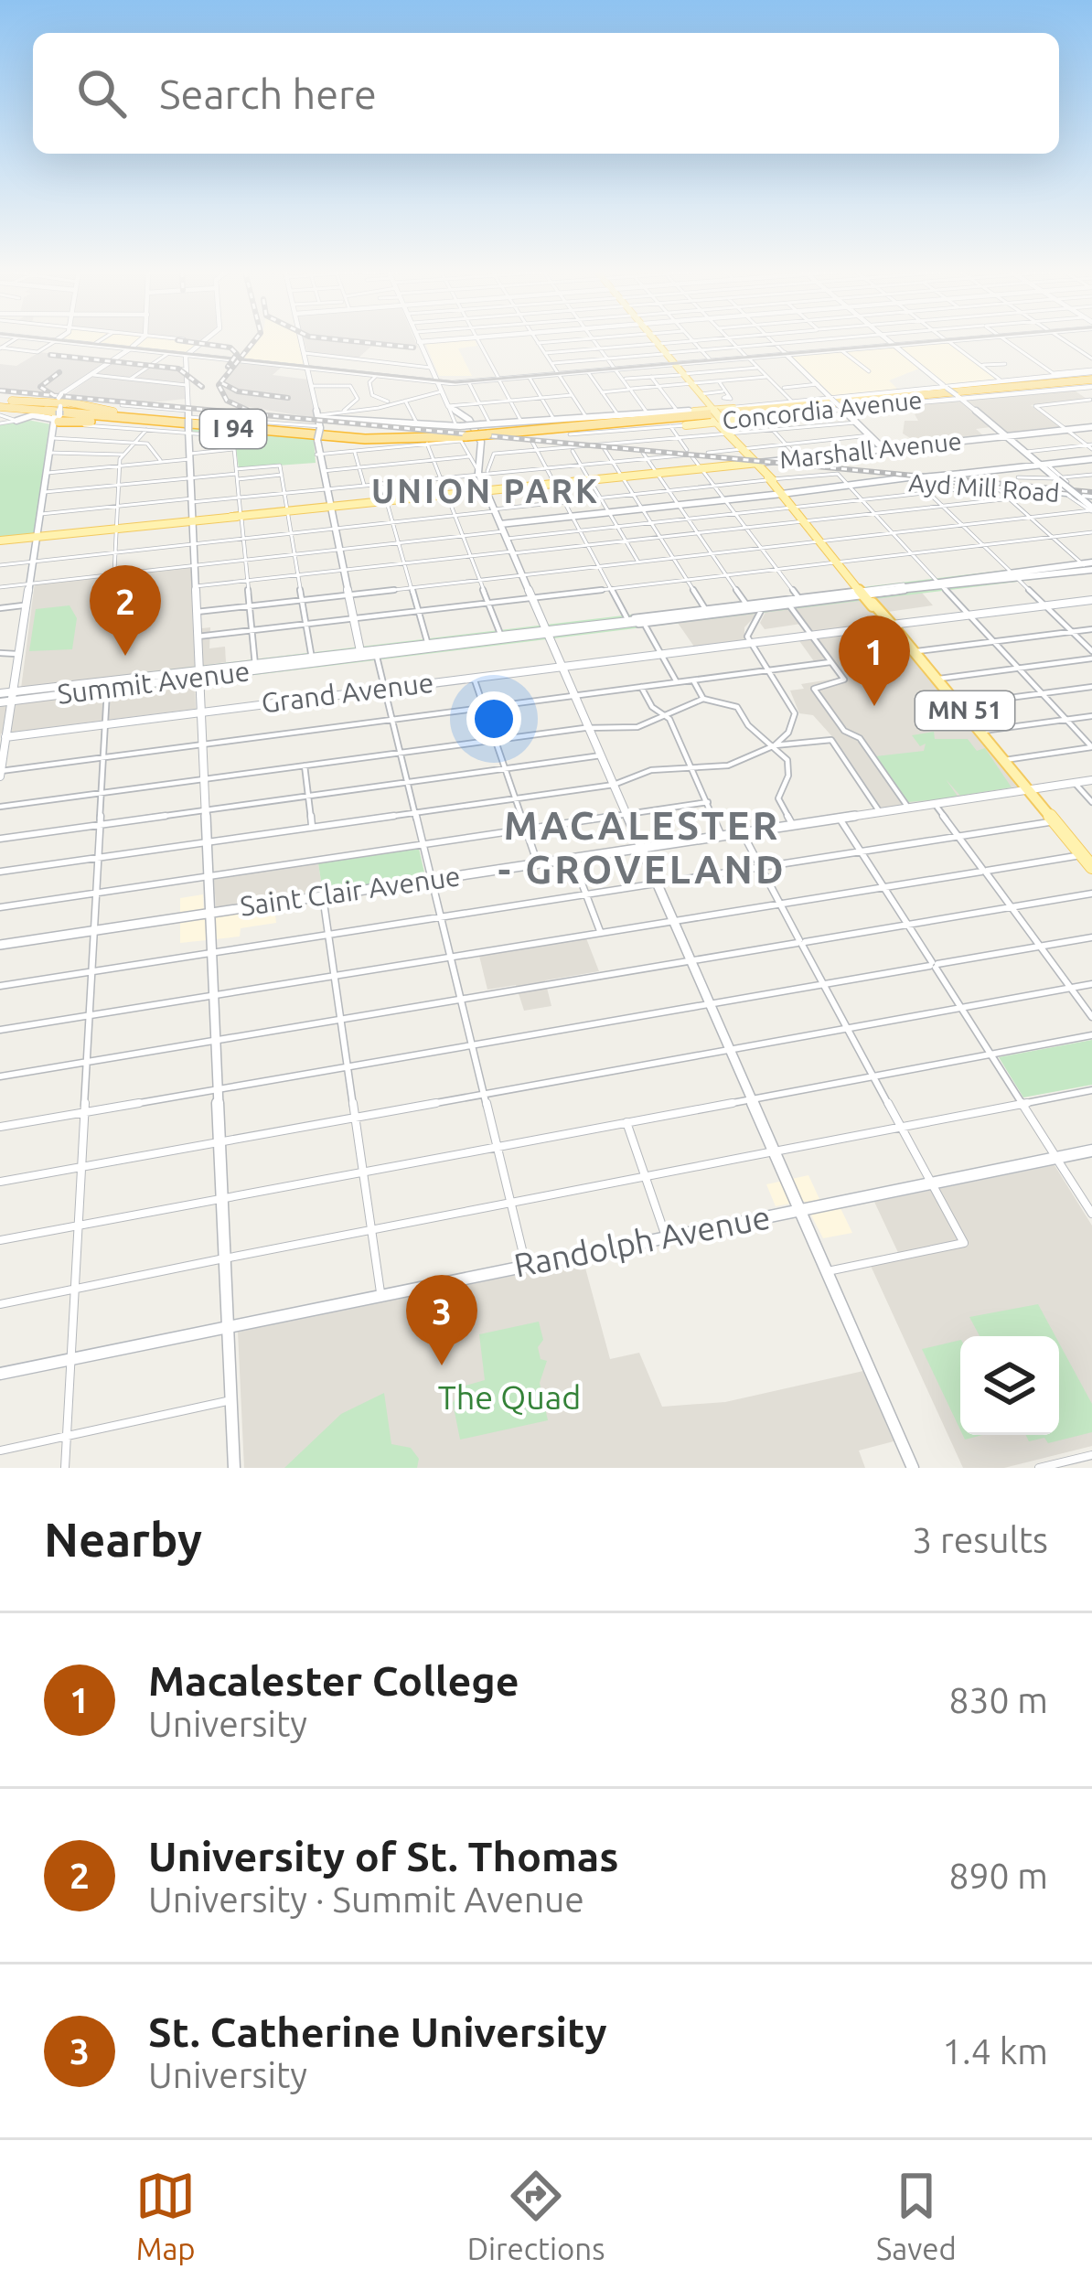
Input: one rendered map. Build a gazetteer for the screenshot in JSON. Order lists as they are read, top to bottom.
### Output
{
  "streets": {
    "highway": ["I 94"],
    "main road": ["Concordia Avenue", "Marshall Avenue", "MN 51"],
    "street": [
      "Ayd Mill Road",
      "Summit Avenue",
      "Grand Avenue",
      "Saint Clair Avenue",
      "Randolph Avenue"
    ]
  },
  "crossings": [
    ["Concordia Avenue", "I 94"],
    ["Concordia Avenue", "MN 51"],
    ["Marshall Avenue", "MN 51"],
    ["Summit Avenue", "MN 51"],
    ["Grand Avenue", "MN 51"],
    ["MN 51", "Saint Clair Avenue"]
  ],
  "districts": ["UNION PARK", "MACALESTER - GROVELAND"],
  "parks": ["The Quad"],
  "page": {
    "search": "Search here",
    "pins": ["2", "1", "3"],
    "heading": ["Nearby", "3 results"],
    "list": [
      {
        "mark": "1",
        "name": "Macalester College",
        "note": "University",
        "value": "830 m"
      },
      {
        "mark": "2",
        "name": "University of St. Thomas",
        "note": "University · Summit Avenue",
        "value": "890 m"
      },
      {
        "mark": "3",
        "name": "St. Catherine University",
        "note": "University",
        "value": "1.4 km"
      }
    ],
    "nav": ["Map", "Directions", "Saved"]
  }
}
